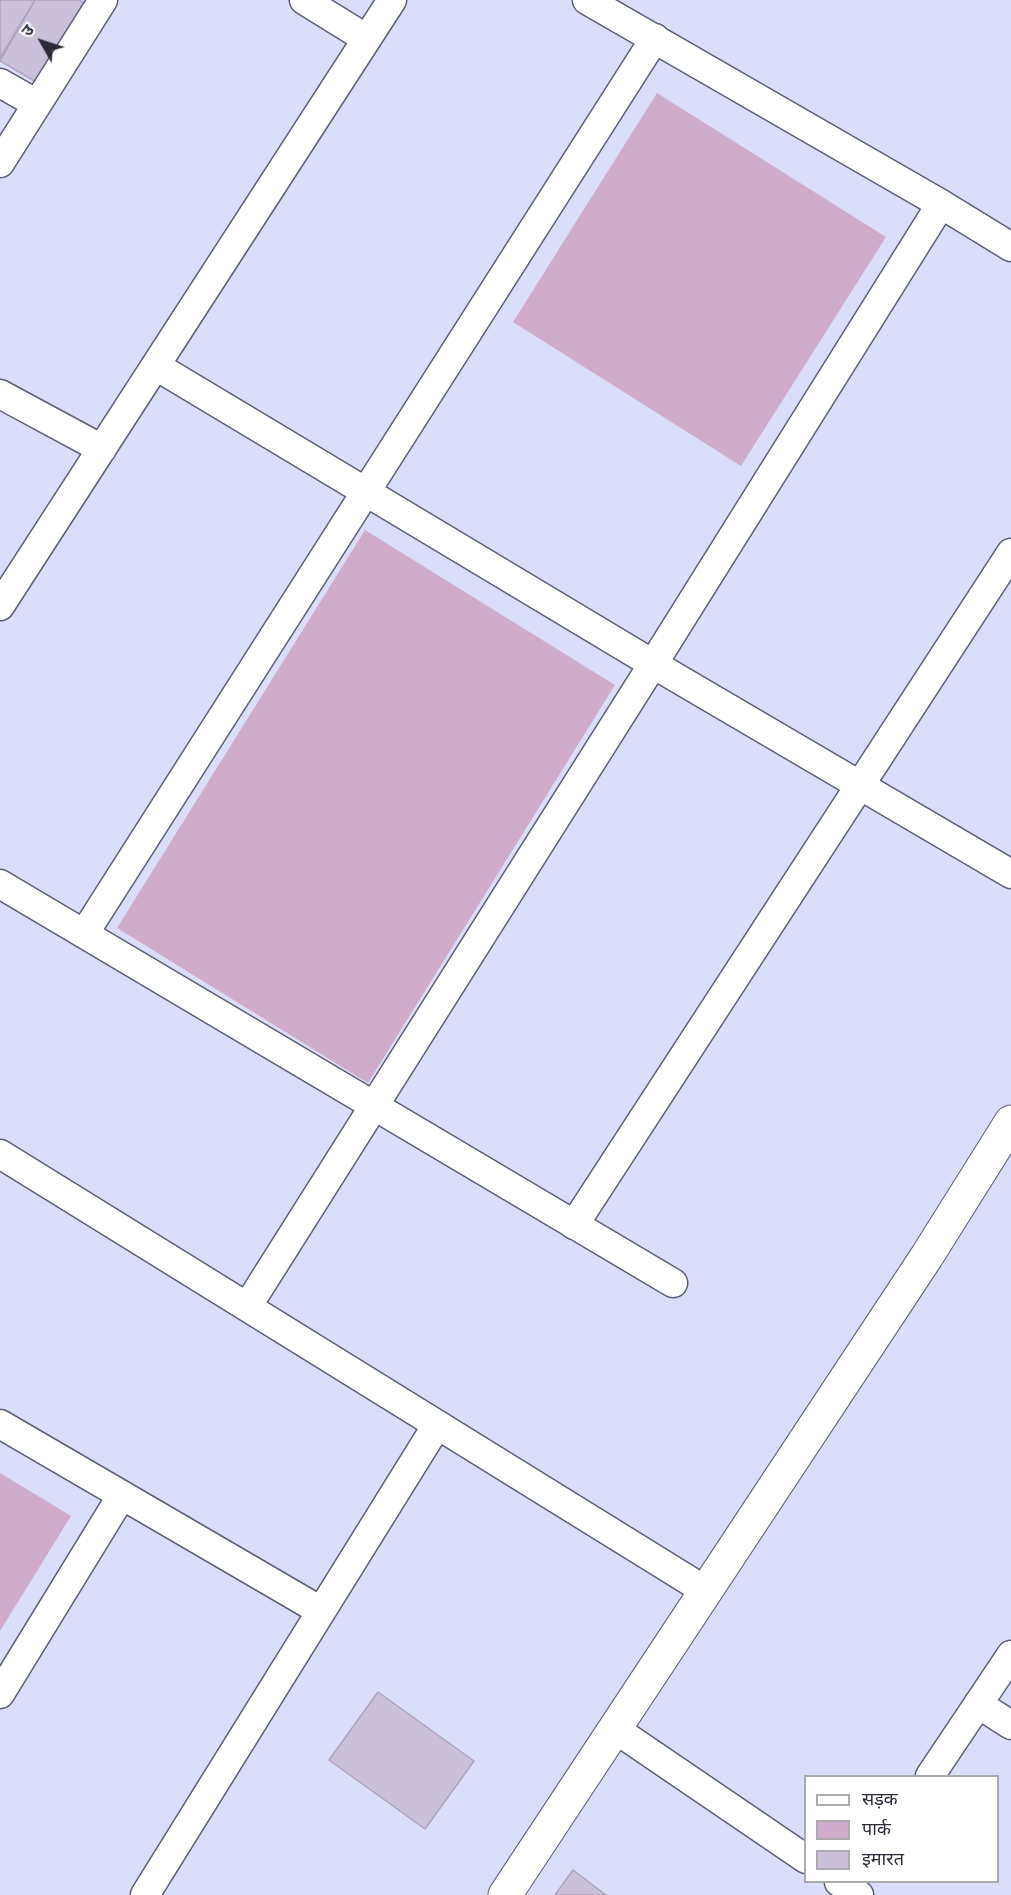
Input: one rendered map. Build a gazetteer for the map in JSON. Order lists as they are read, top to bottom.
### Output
{
  "legend": ["सड़क", "पार्क", "इमारत"],
  "north": "top left"
}
